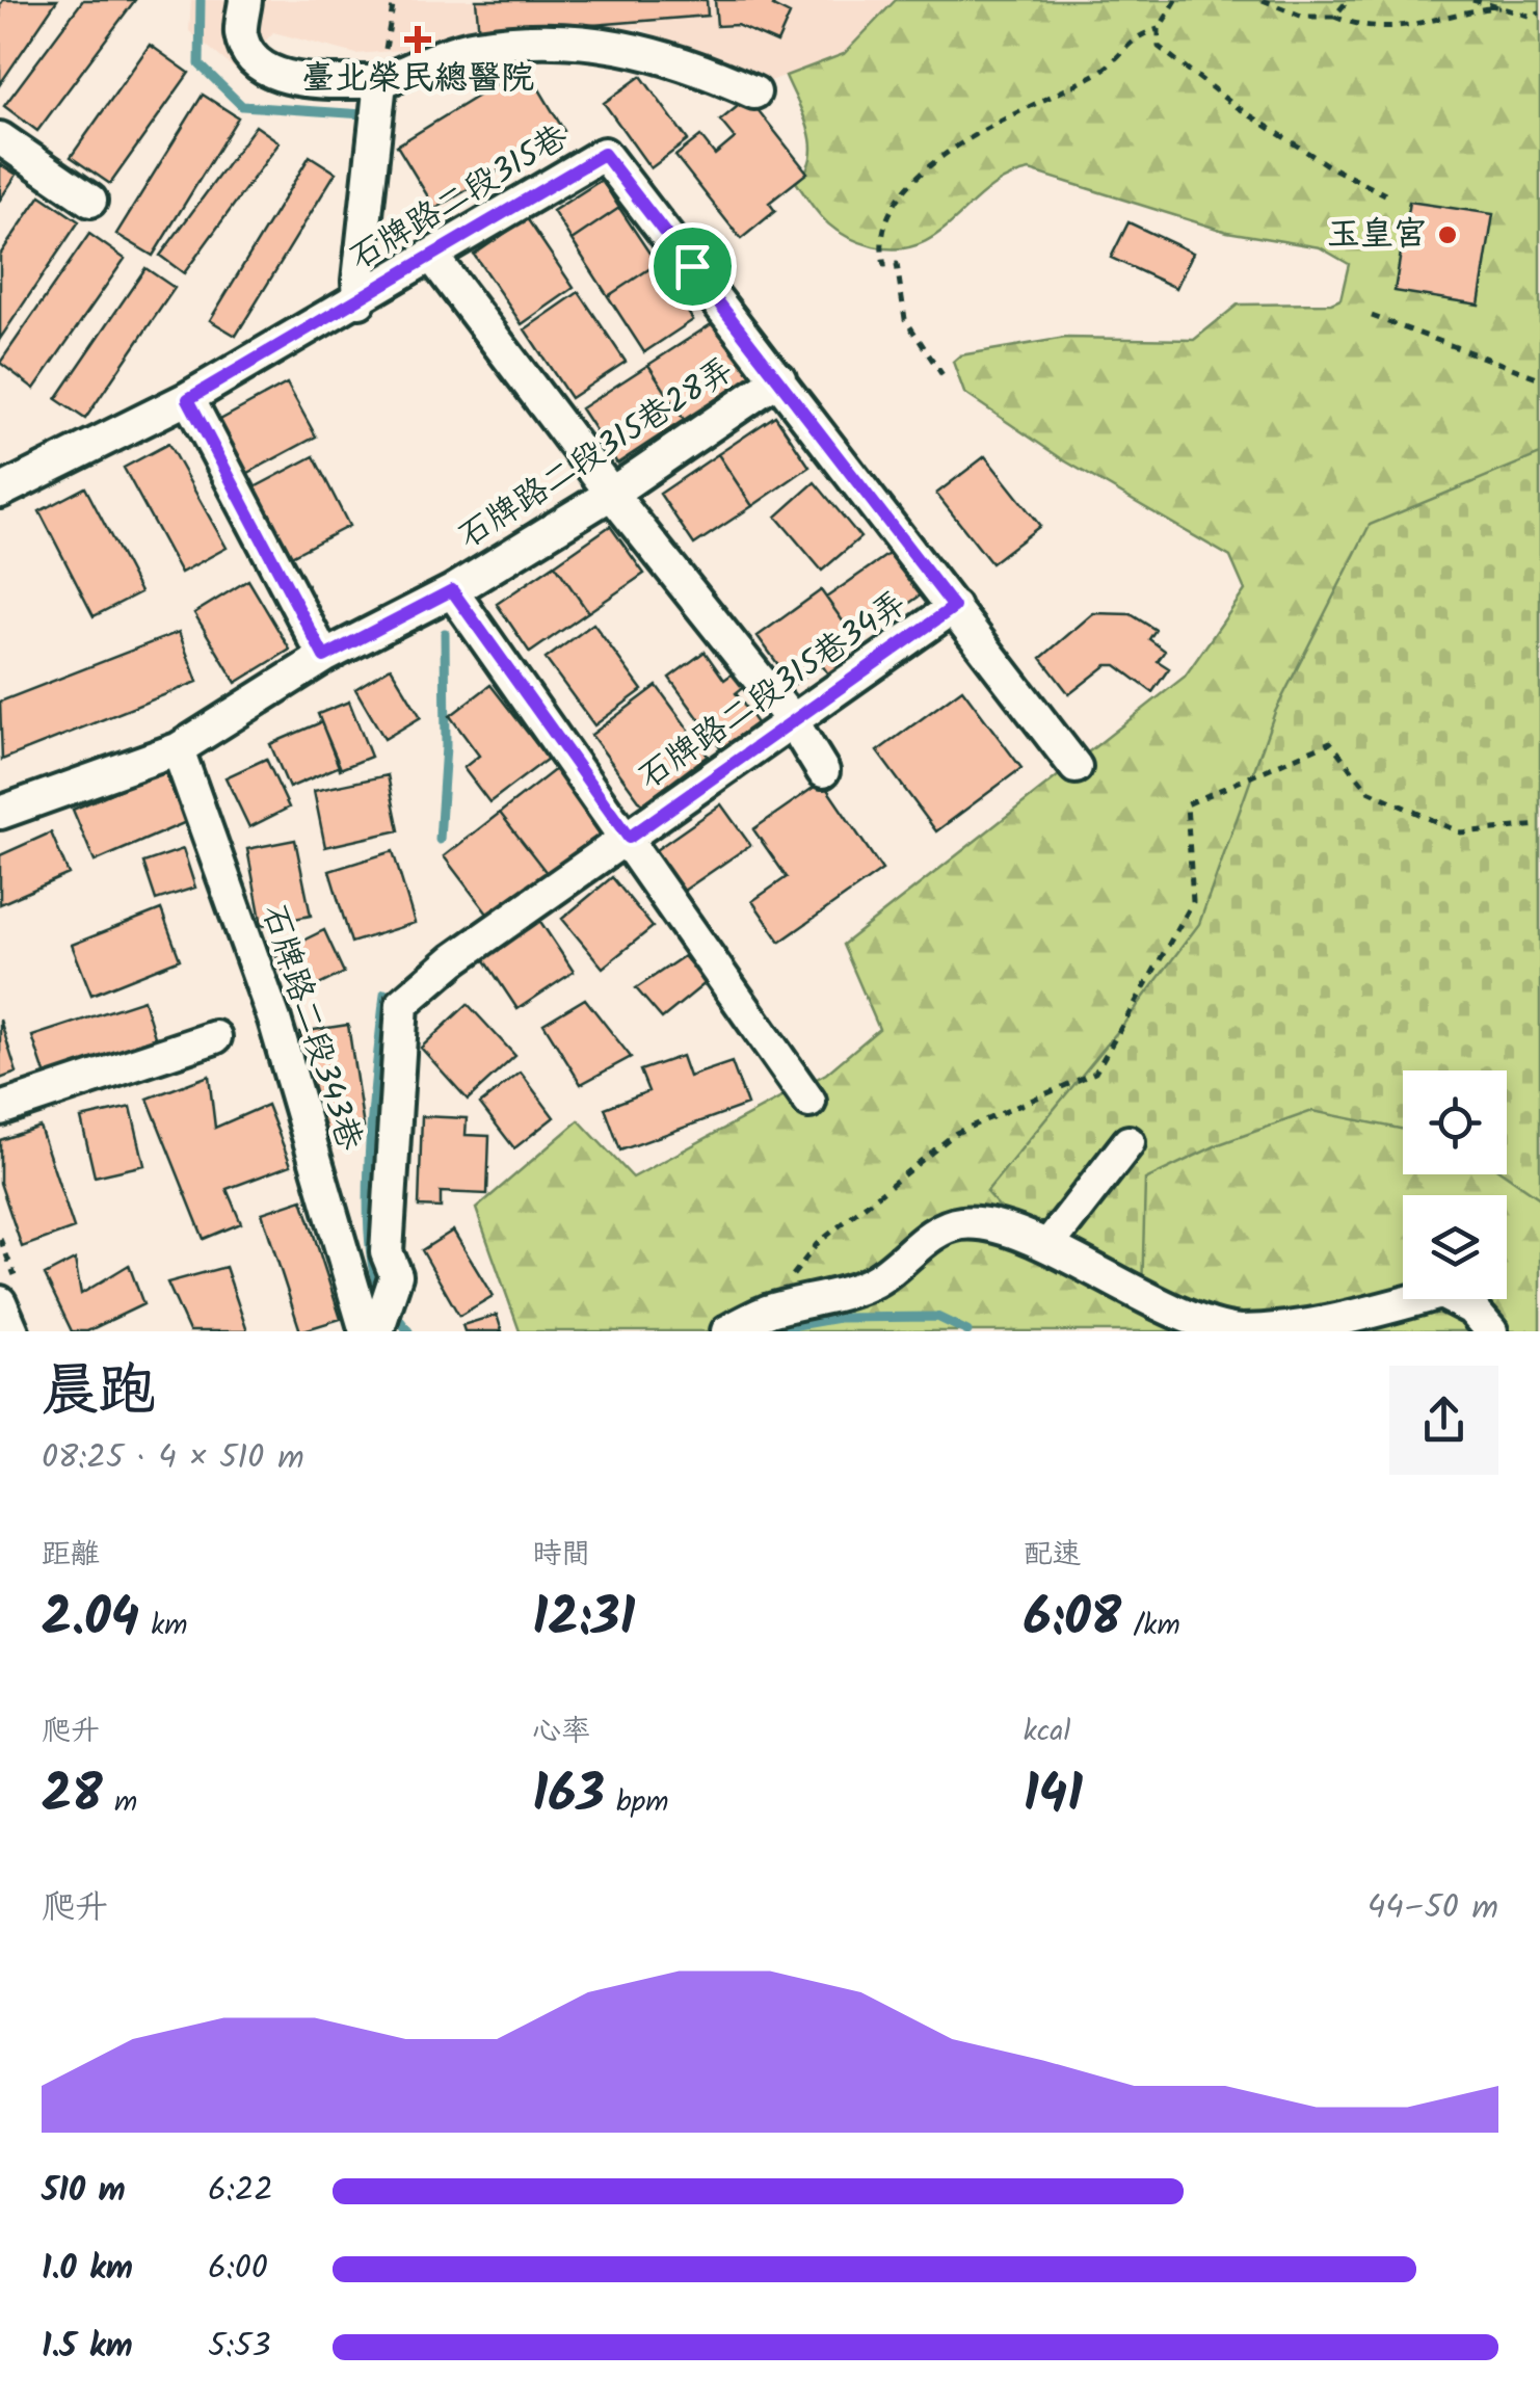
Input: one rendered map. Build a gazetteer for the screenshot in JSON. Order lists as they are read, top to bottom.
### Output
{
  "streets": {
    "street": [
      "石牌路二段315巷",
      "石牌路二段315巷28弄",
      "石牌路二段315巷34弄",
      "石牌路二段343巷"
    ]
  },
  "crossings": [
    ["石牌路二段315巷", "石牌路二段315巷28弄"],
    ["石牌路二段315巷", "石牌路二段315巷34弄"],
    ["石牌路二段315巷28弄", "石牌路二段343巷"]
  ],
  "places": {
    "health": ["臺北榮民總醫院"],
    "other": ["玉皇宮"]
  },
  "page": {
    "heading": ["晨跑", "08:25 · 4 × 510 m"],
    "stats": [
      ["距離", "2.04 km"],
      ["時間", "12:31"],
      ["配速", "6:08 /km"],
      ["爬升", "28 m"],
      ["心率", "163 bpm"],
      ["kcal", "141"]
    ],
    "chart": ["爬升", "44–50 m"],
    "list": [
      {
        "name": "510 m",
        "note": "6:22"
      },
      {
        "name": "1.0 km",
        "note": "6:00"
      },
      {
        "name": "1.5 km",
        "note": "5:53"
      }
    ]
  }
}
